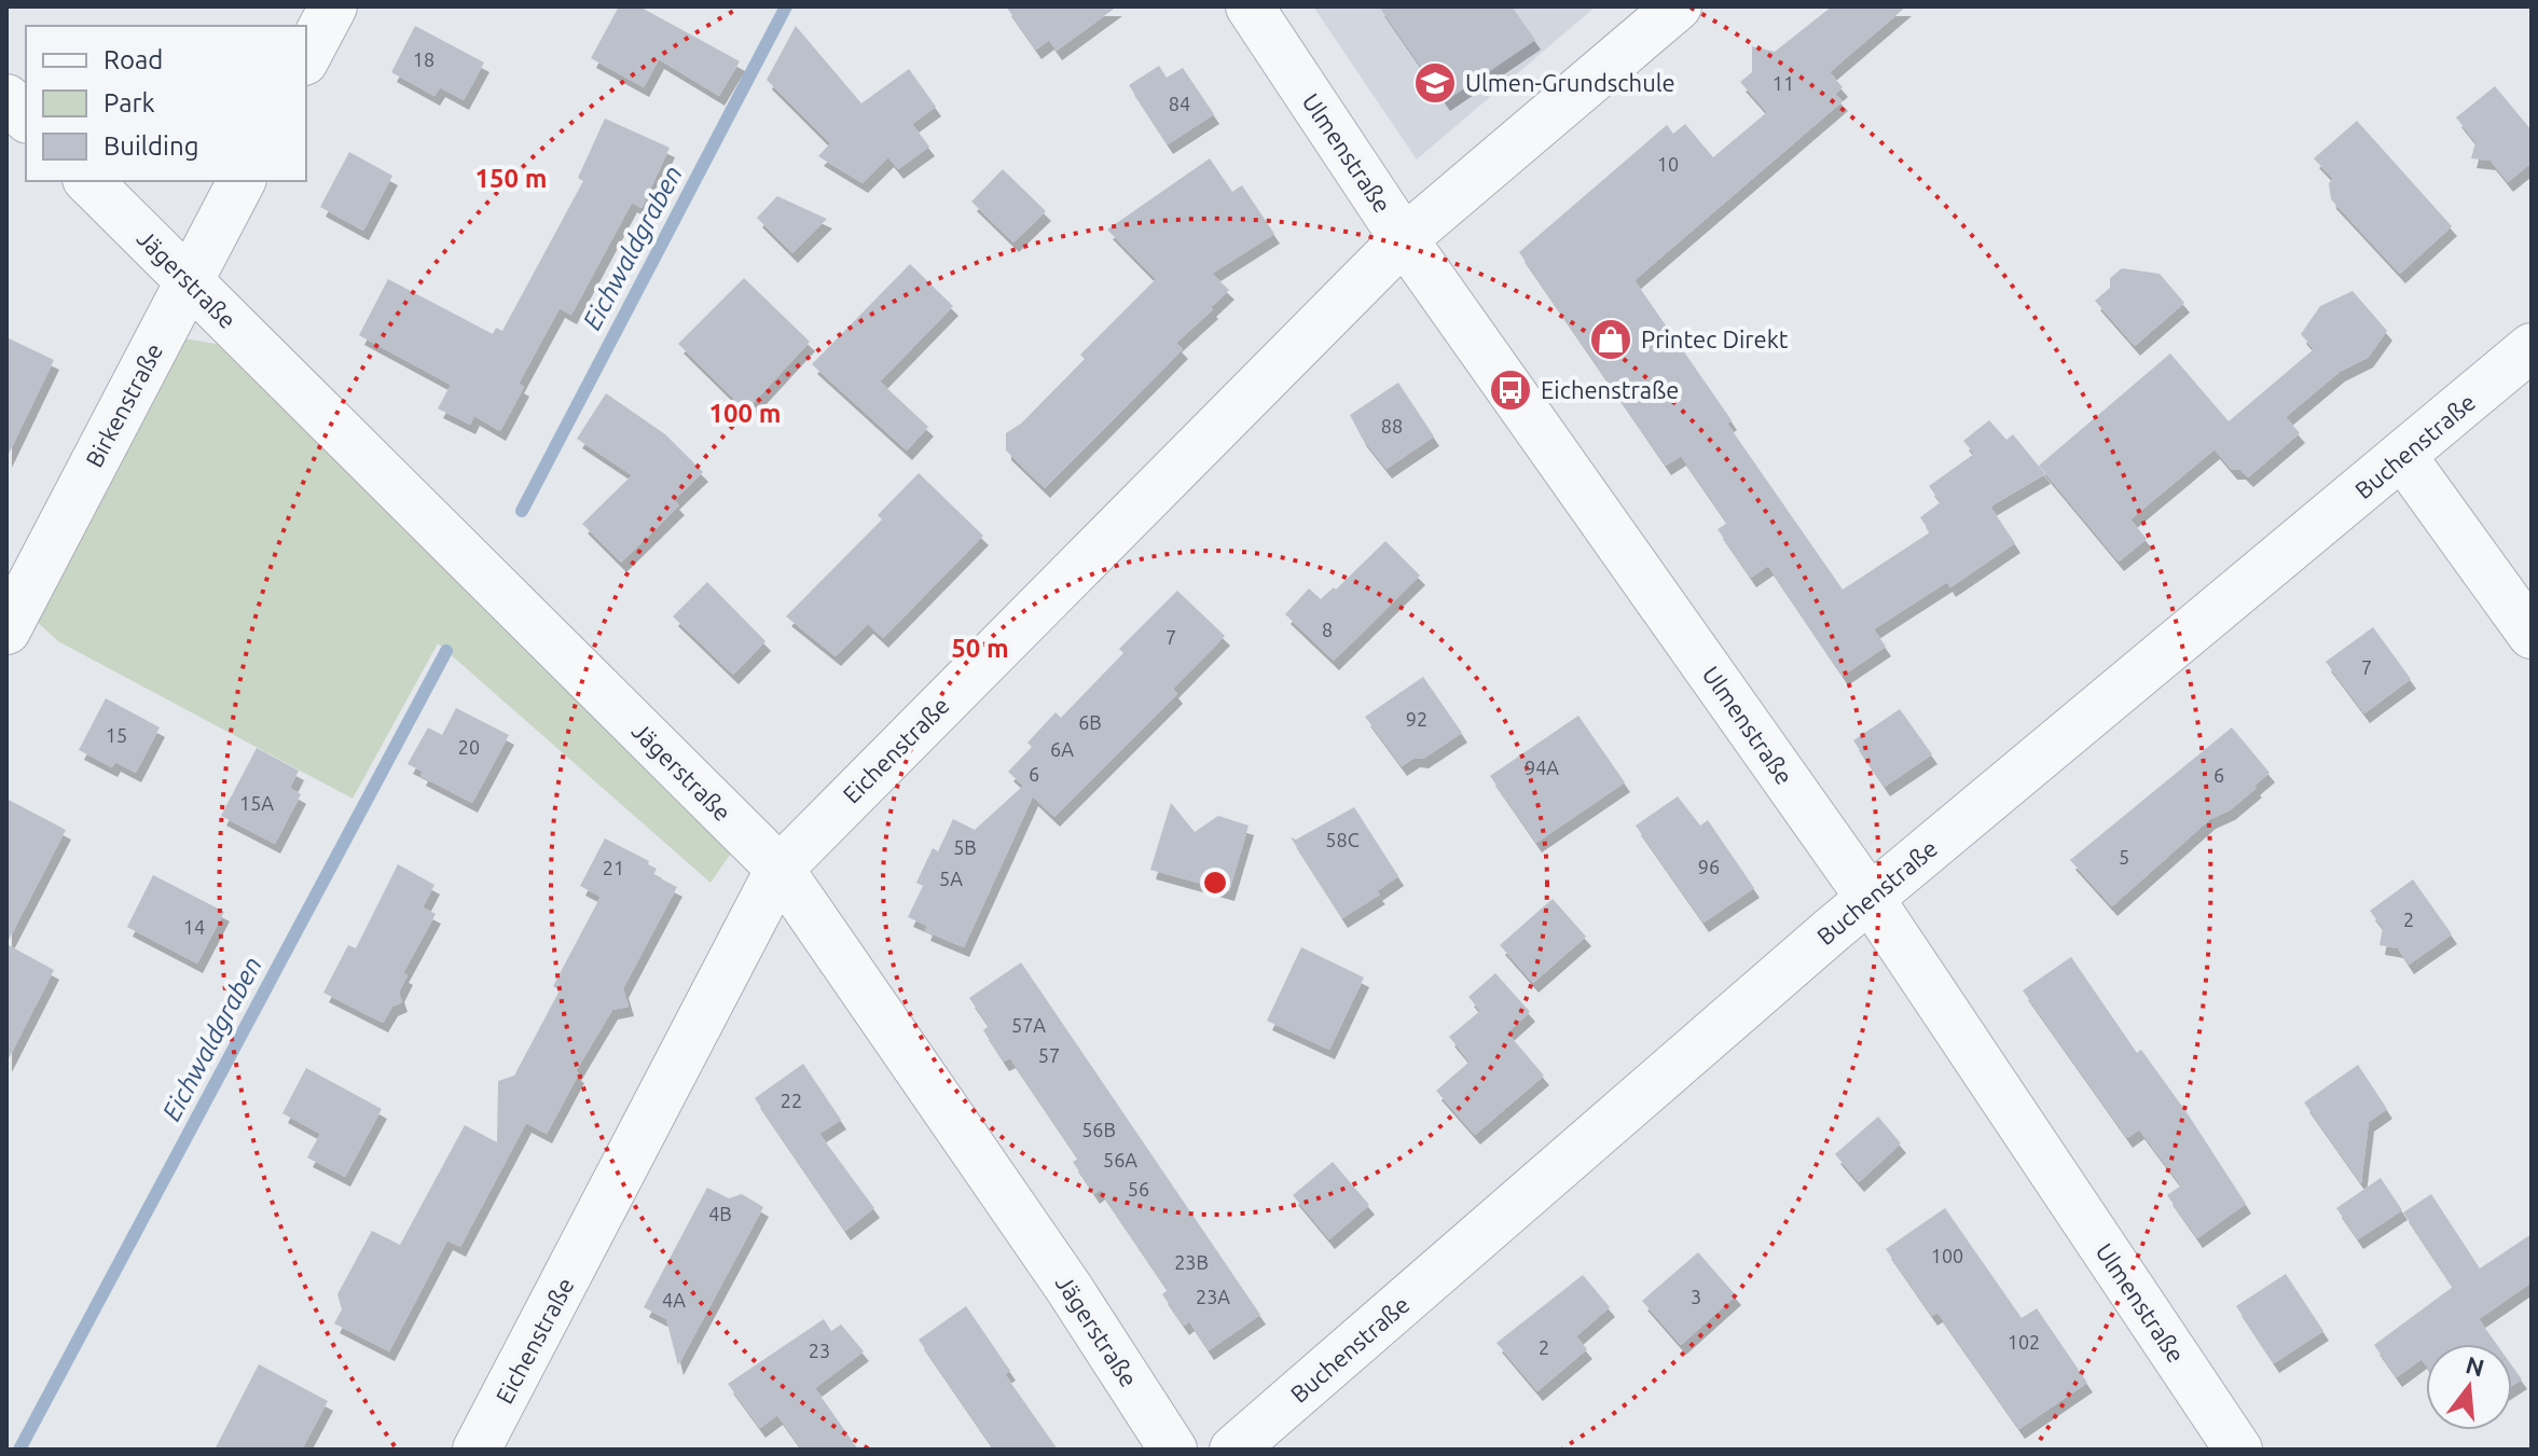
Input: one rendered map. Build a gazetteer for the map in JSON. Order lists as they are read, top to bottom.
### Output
{
  "streets": {
    "street": [
      "Ulmenstraße",
      "Jägerstraße",
      "Birkenstraße",
      "Buchenstraße",
      "Eichenstraße"
    ]
  },
  "crossings": [
    ["Ulmenstraße", "Buchenstraße"],
    ["Ulmenstraße", "Eichenstraße"],
    ["Jägerstraße", "Birkenstraße"],
    ["Jägerstraße", "Eichenstraße"]
  ],
  "water": ["Eichwaldgraben"],
  "places": {
    "school or university": ["Ulmen-Grundschule"],
    "shop": ["Printec Direkt"],
    "bus stop": ["Eichenstraße"]
  },
  "house_numbers": [
    "18",
    "11",
    "84",
    "10",
    "88",
    "8",
    "7",
    "7",
    "92",
    "6B",
    "15",
    "20",
    "6A",
    "94A",
    "6",
    "6",
    "15A",
    "58C",
    "5B",
    "5",
    "96",
    "21",
    "5A",
    "2",
    "14",
    "57A",
    "57",
    "22",
    "56B",
    "56A",
    "56",
    "4B",
    "100",
    "23B",
    "23A",
    "3",
    "4A",
    "102",
    "2",
    "23"
  ],
  "legend": ["Road", "Park", "Building"],
  "north": "top",
  "rings": ["150 m", "100 m", "50 m"]
}
